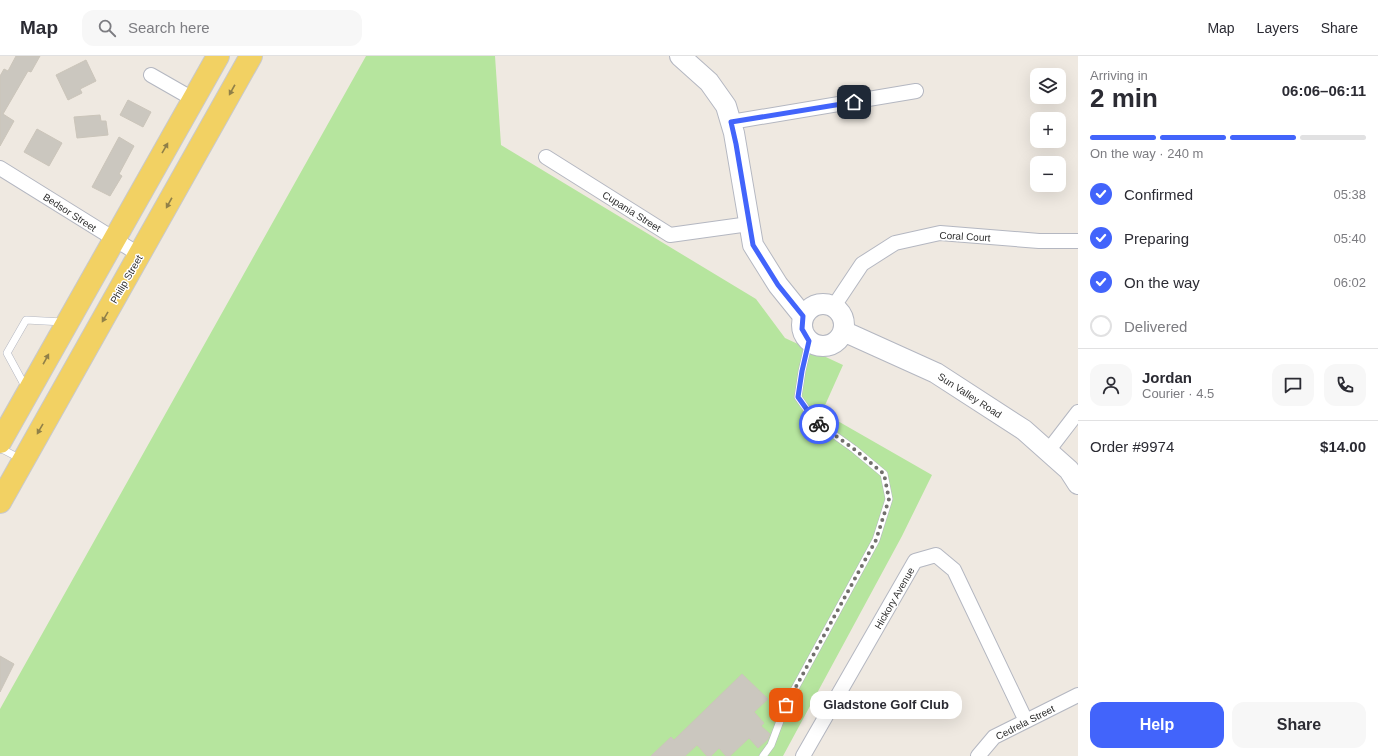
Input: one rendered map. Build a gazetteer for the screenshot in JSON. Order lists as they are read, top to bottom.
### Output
{
  "streets": {
    "main road": ["Philip Street"],
    "street": [
      "Cupania Street",
      "Bedsor Street",
      "Coral Court",
      "Sun Valley Road",
      "Hickory Avenue",
      "Cedrela Street"
    ]
  },
  "crossings": [
    ["Bedsor Street", "Philip Street"],
    ["Coral Court", "Sun Valley Road"],
    ["Hickory Avenue", "Cedrela Street"]
  ],
  "places": ["Gladstone Golf Club"],
  "page": {
    "header": "Map",
    "search": "Search here",
    "nav": ["Map", "Layers", "Share"],
    "heading": ["2 min", "Arriving in", "06:06–06:11"],
    "panel": [
      "Jordan",
      "Courier · 4.5",
      "Order #9974",
      "$14.00"
    ],
    "map_buttons": ["+", "−"],
    "bar": "On the way · 240 m",
    "list": [
      ["Confirmed", "05:38"],
      ["Preparing", "05:40"],
      ["On the way", "06:02"],
      "Delivered"
    ],
    "bubble": "Gladstone Golf Club",
    "buttons": ["Help", "Share"]
  }
}
